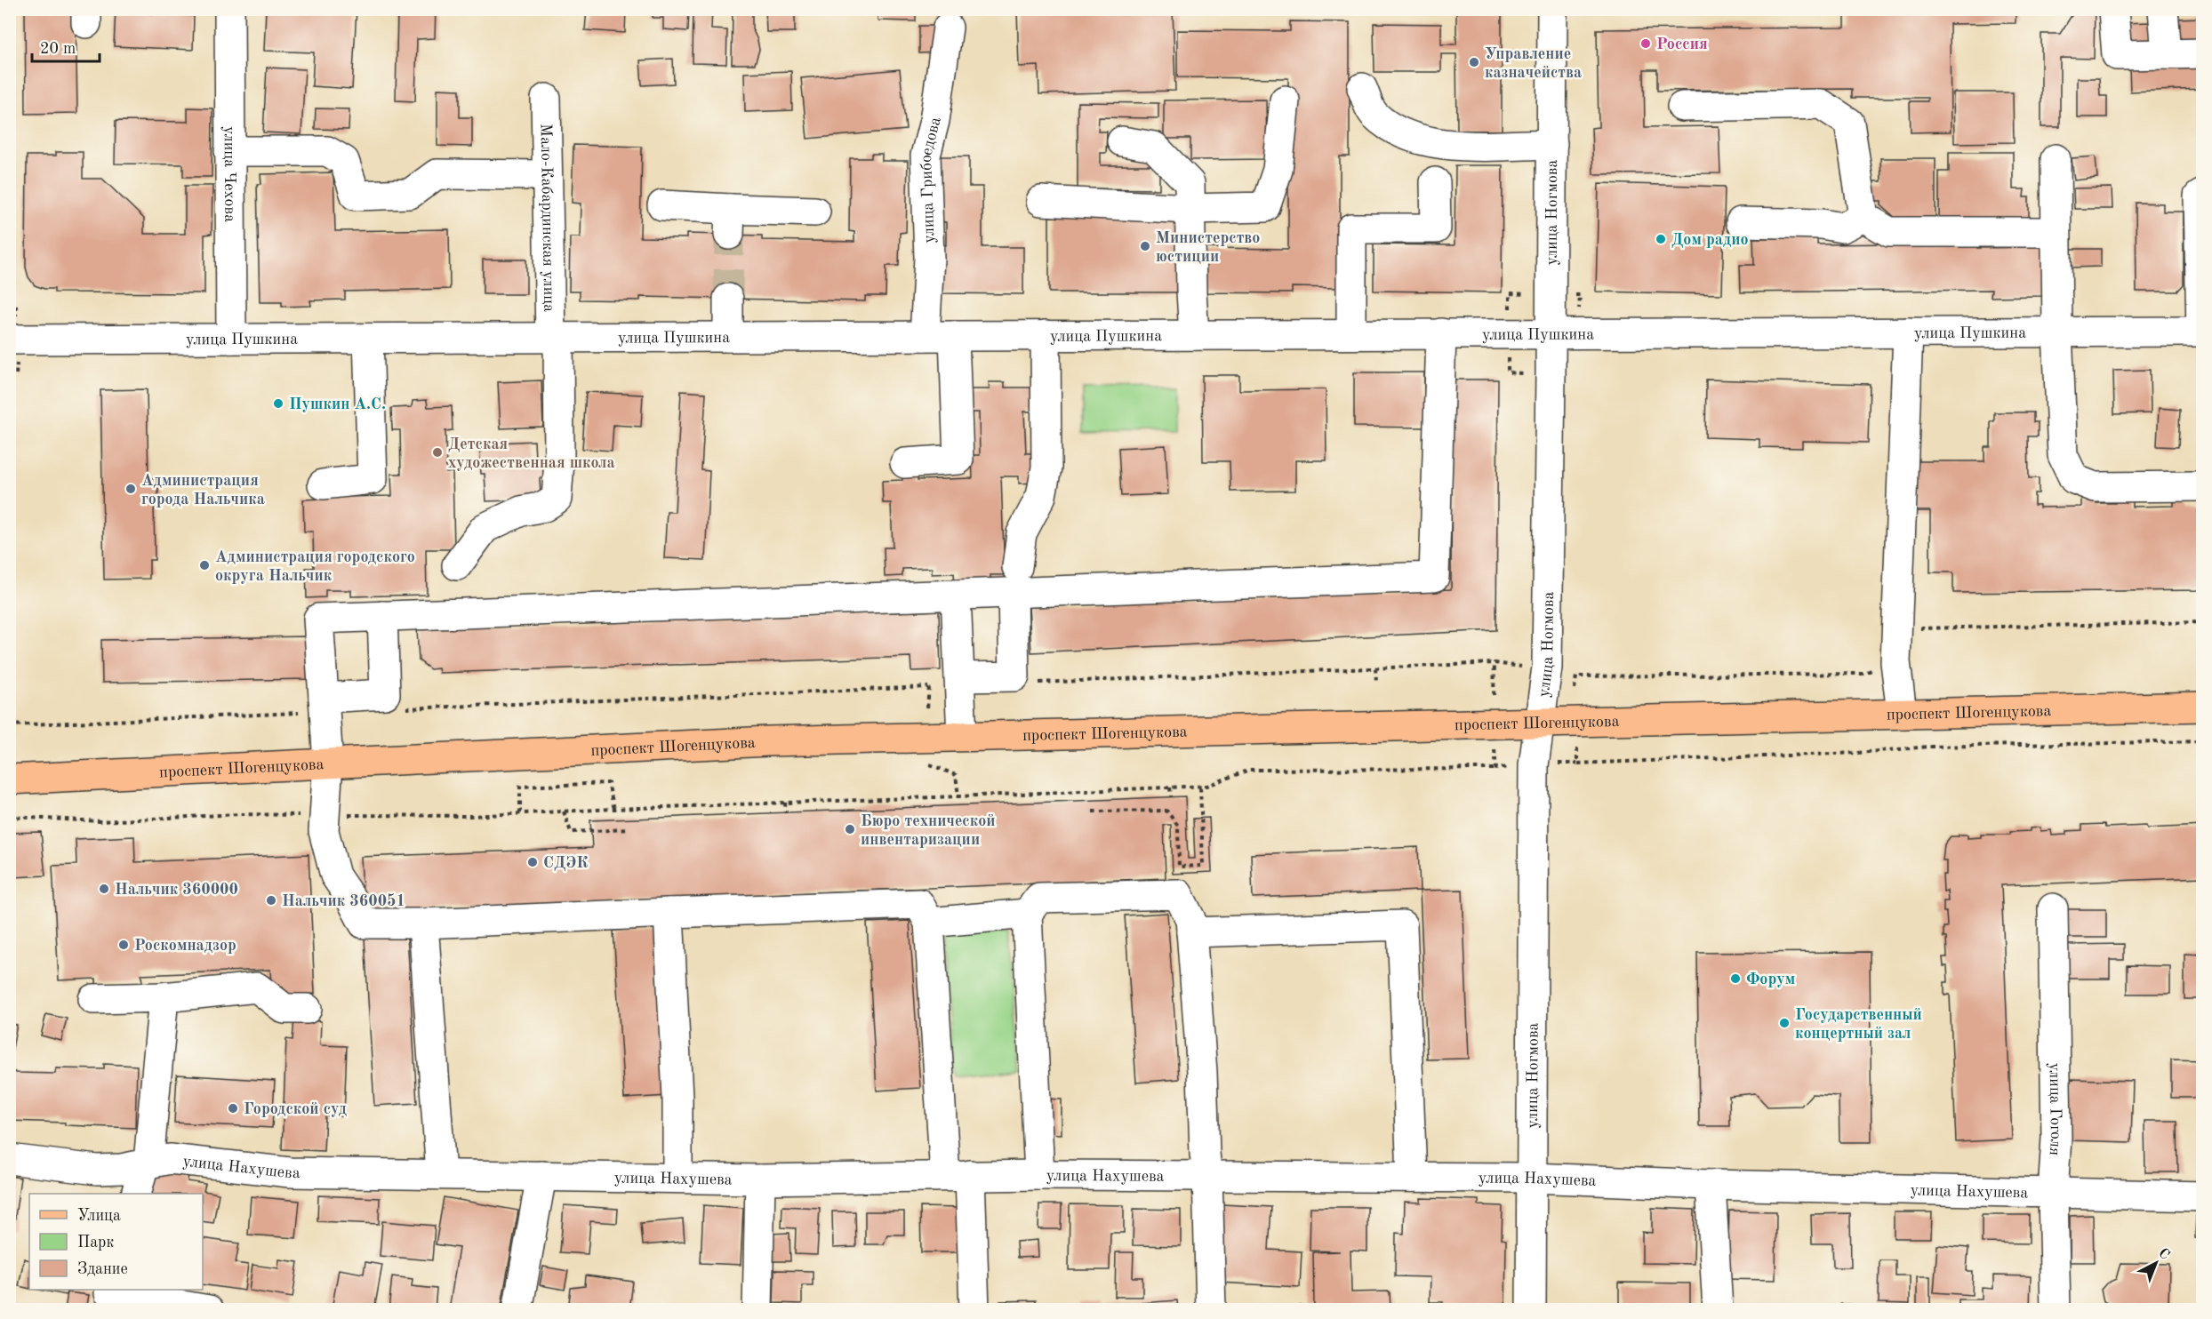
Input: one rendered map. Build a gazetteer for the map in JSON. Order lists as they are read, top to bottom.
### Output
{
  "streets": {
    "main road": ["проспект Шогенцукова"],
    "street": [
      "улица Чехова",
      "улица Грибоедова",
      "улица Ногмова",
      "Мало-Кабардинская улица",
      "улица Пушкина",
      "улица Гоголя",
      "улица Нахушева"
    ]
  },
  "crossings": [
    ["улица Чехова", "улица Пушкина"],
    ["улица Грибоедова", "улица Пушкина"],
    ["улица Ногмова", "улица Пушкина"],
    ["улица Ногмова", "проспект Шогенцукова"],
    ["улица Ногмова", "улица Нахушева"],
    ["Мало-Кабардинская улица", "улица Пушкина"],
    ["улица Гоголя", "улица Нахушева"]
  ],
  "places": [
    "Россия",
    "Управление казначейства",
    "Дом радио",
    "Министерство юстиции",
    "Пушкин А.С.",
    "Детская художественная школа",
    "Администрация города Нальчика",
    "Администрация городского округа Нальчик",
    "Бюро технической инвентаризации",
    "СДЭК",
    "Нальчик 360000",
    "Нальчик 360051",
    "Роскомнадзор",
    "Форум",
    "Государственный концертный зал",
    "Городской суд"
  ],
  "legend": ["Улица", "Парк", "Здание"],
  "scale_bar": "20 m",
  "north": "top right"
}
